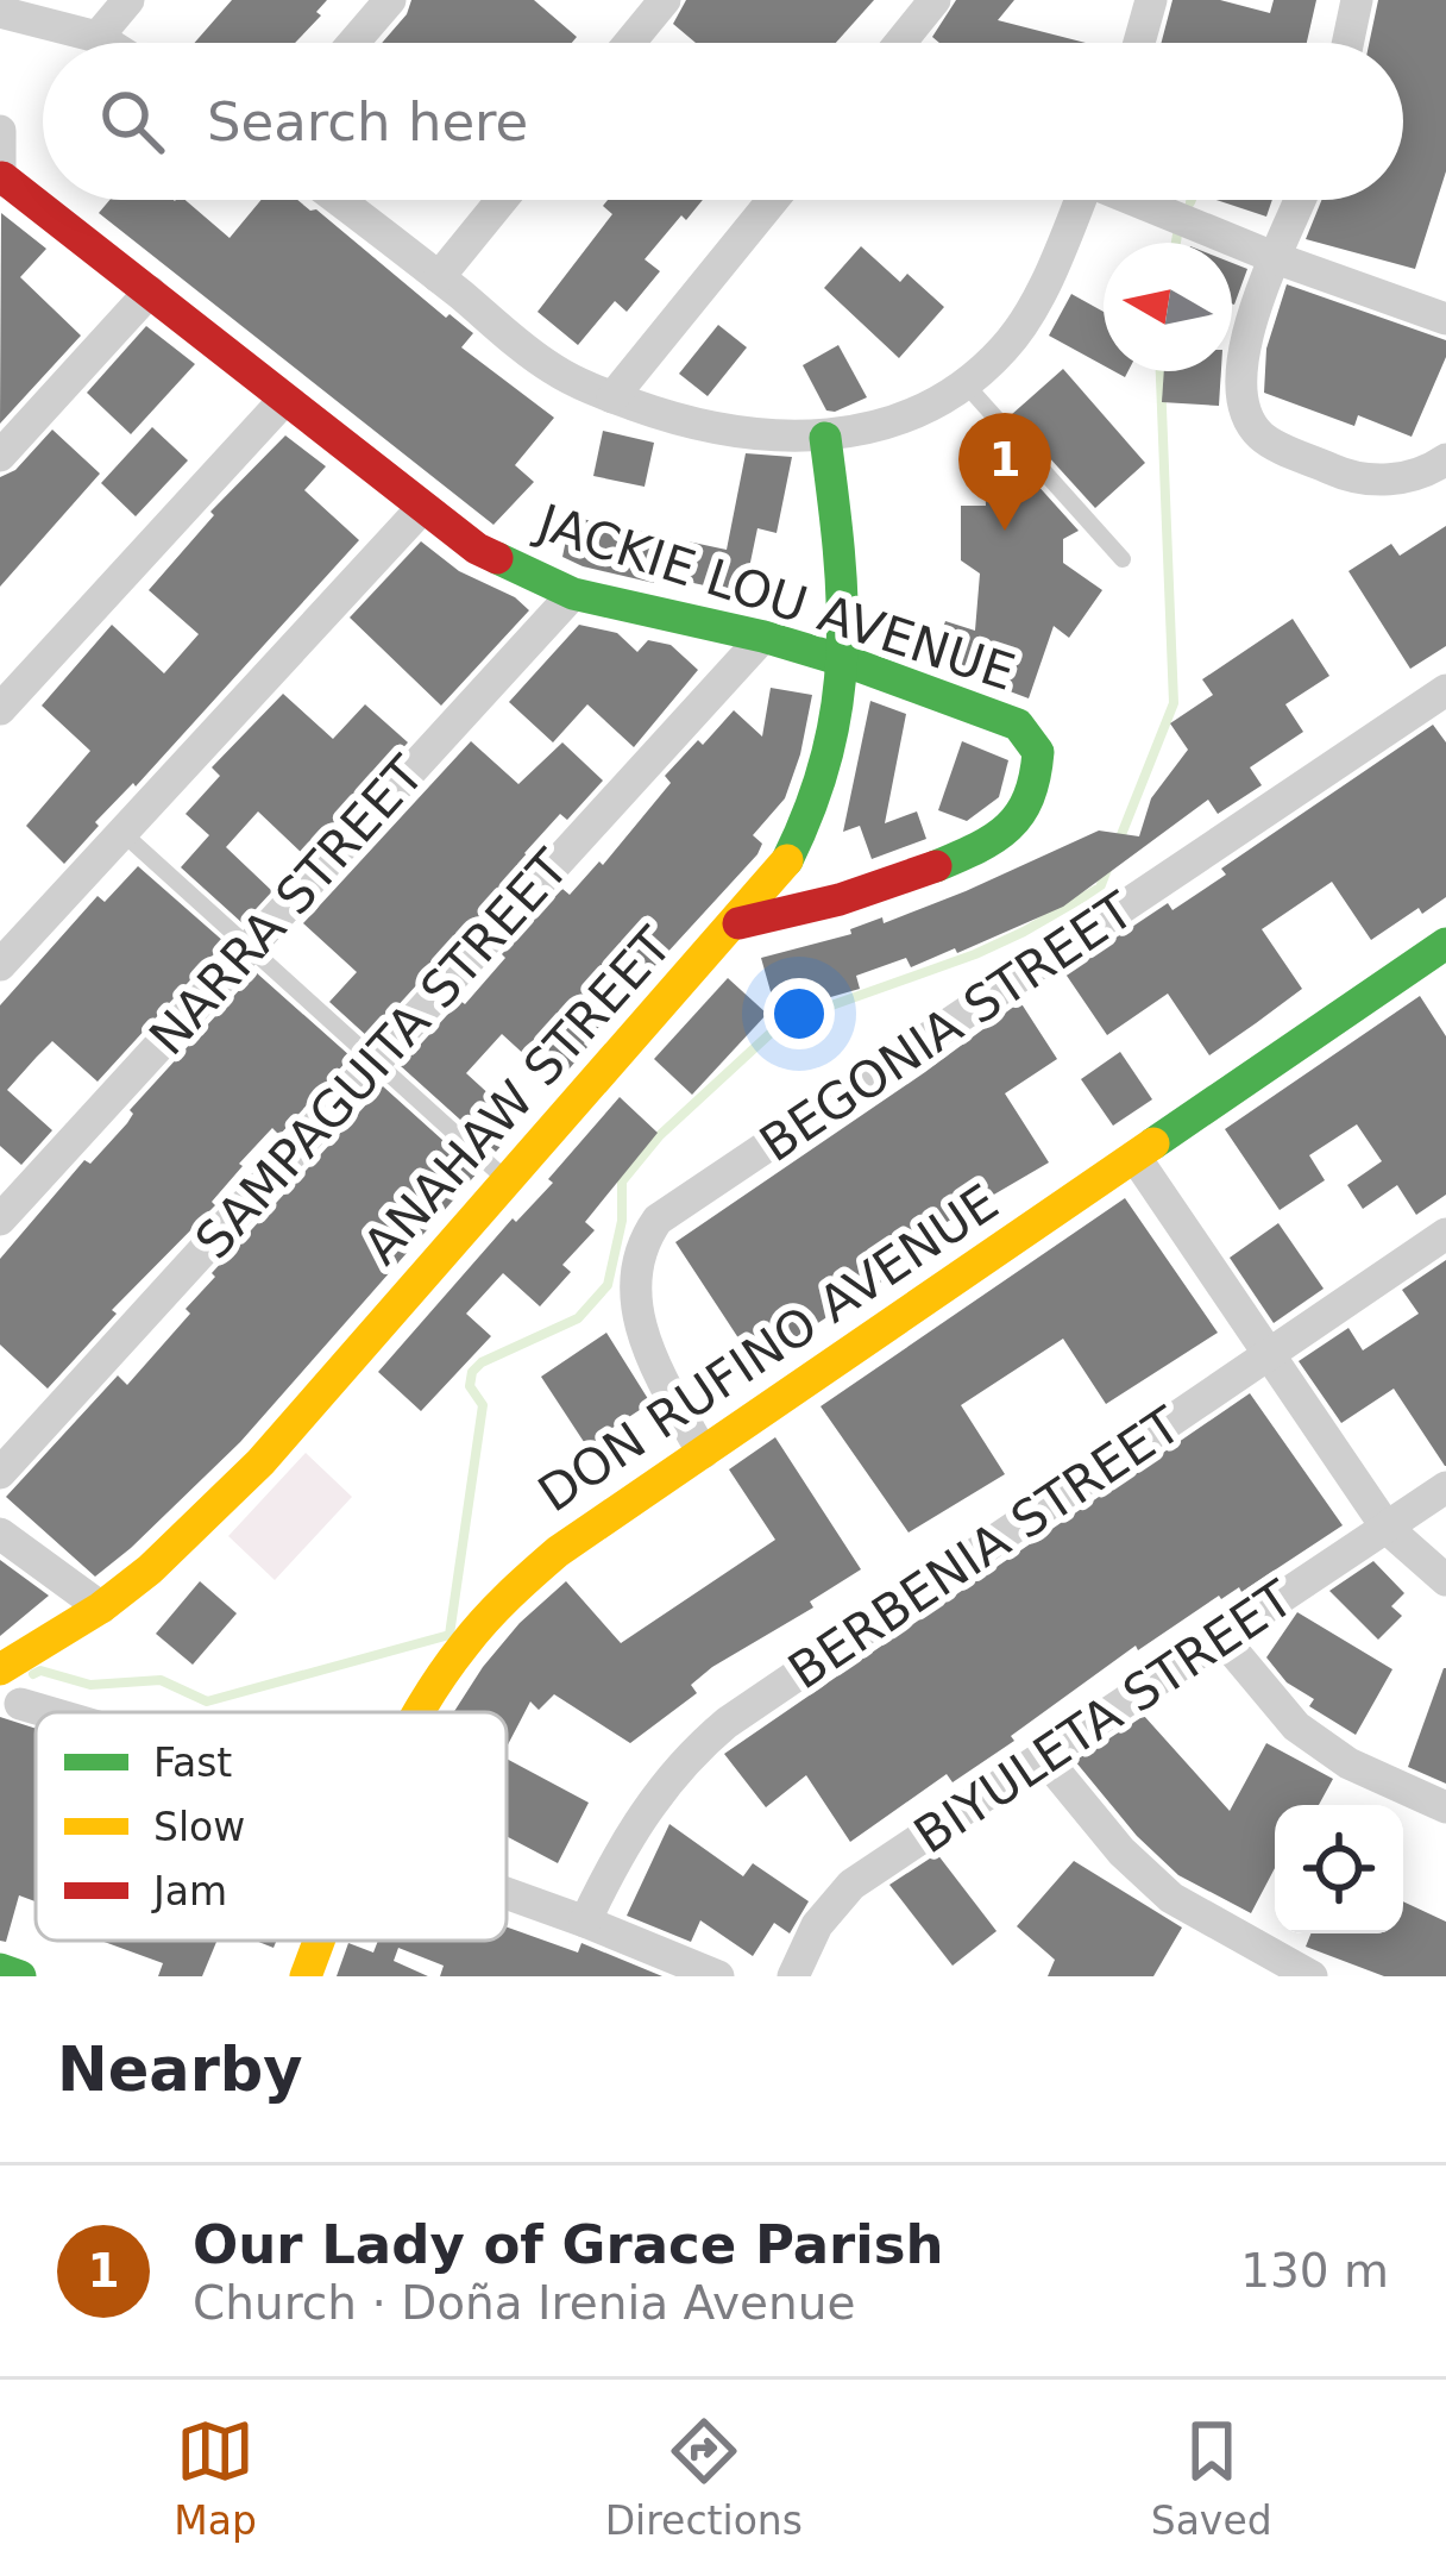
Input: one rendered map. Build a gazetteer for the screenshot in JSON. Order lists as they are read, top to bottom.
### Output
{
  "streets": {
    "street": [
      "JACKIE LOU AVENUE",
      "NARRA STREET",
      "BEGONIA STREET",
      "SAMPAGUITA STREET",
      "ANAHAW STREET",
      "DON RUFINO AVENUE",
      "BERBENIA STREET",
      "BIYULETA STREET"
    ]
  },
  "crossings": [
    ["JACKIE LOU AVENUE", "NARRA STREET"],
    ["JACKIE LOU AVENUE", "SAMPAGUITA STREET"],
    ["JACKIE LOU AVENUE", "ANAHAW STREET"],
    ["BEGONIA STREET", "DON RUFINO AVENUE"]
  ],
  "legend": ["Fast", "Slow", "Jam"],
  "north": "left",
  "page": {
    "search": "Search here",
    "pins": "1",
    "heading": "Nearby",
    "list": [
      {
        "mark": "1",
        "name": "Our Lady of Grace Parish",
        "note": "Church · Doña Irenia Avenue",
        "value": "130 m"
      }
    ],
    "nav": ["Map", "Directions", "Saved"]
  }
}
